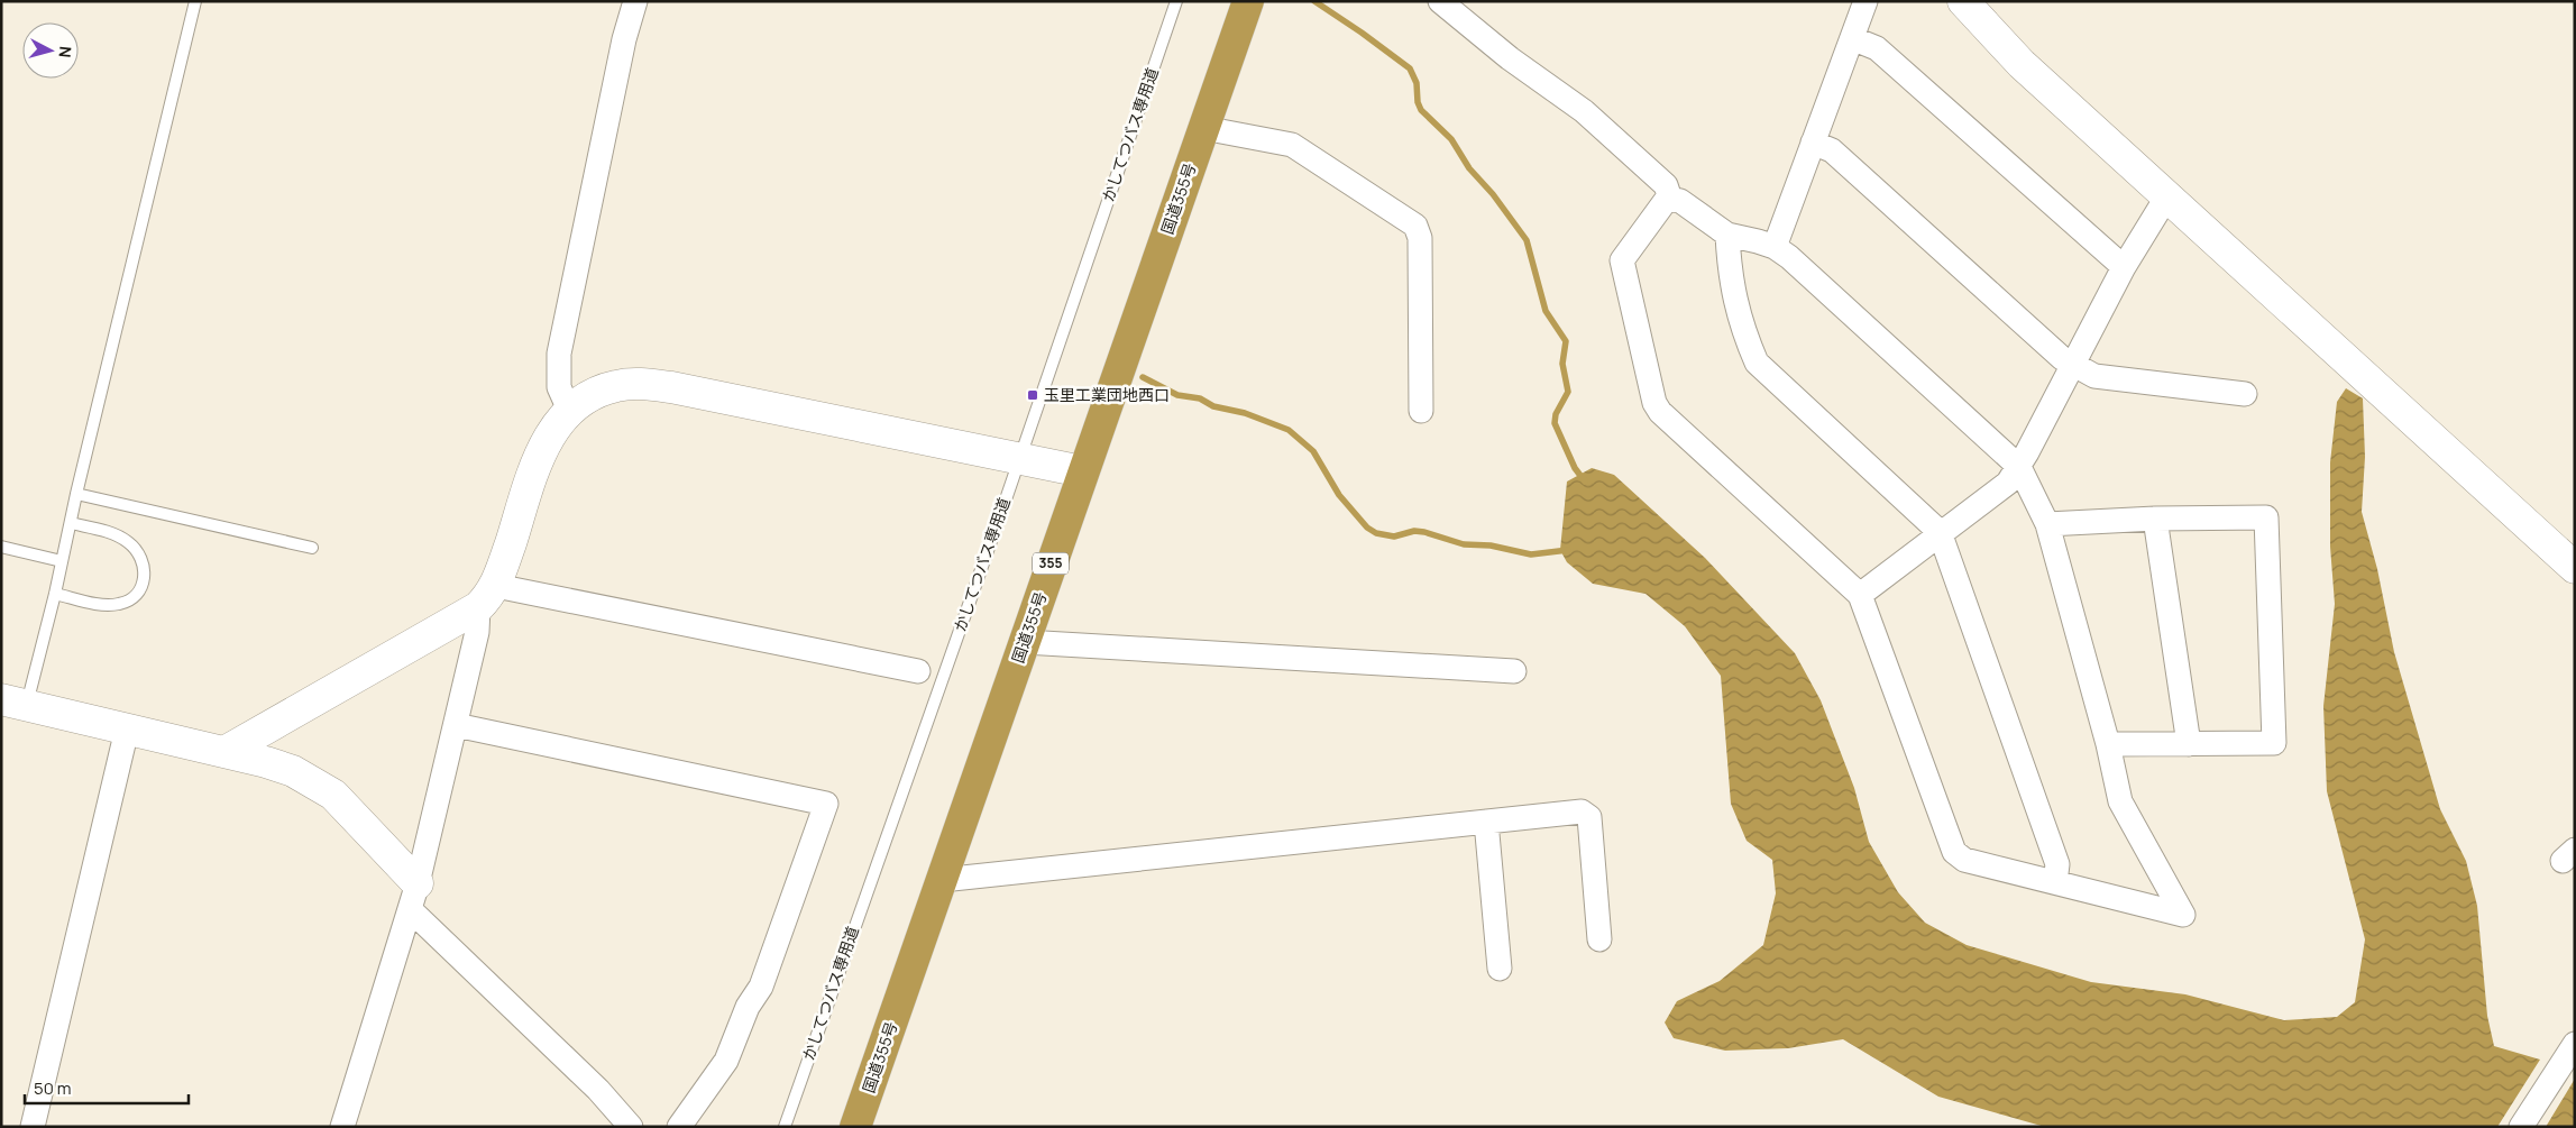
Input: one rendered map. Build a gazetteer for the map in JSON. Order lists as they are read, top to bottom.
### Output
{
  "streets": {
    "highway": ["国道355号", "355"],
    "lane": ["かしてつバス専用道"]
  },
  "places": {
    "transit": ["玉里工業団地西口"]
  },
  "scale_bar": "50 m",
  "north": "right"
}
